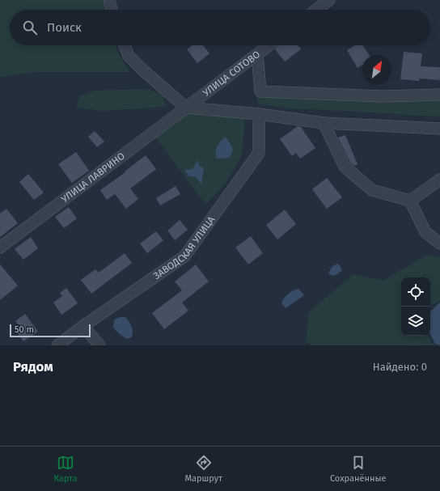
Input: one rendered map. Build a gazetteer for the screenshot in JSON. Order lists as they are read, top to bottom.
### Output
{
  "streets": {
    "street": ["УЛИЦА СОТОВО", "УЛИЦА ЛАВРИНО", "ЗАВОДСКАЯ УЛИЦА"]
  },
  "crossings": [
    ["УЛИЦА СОТОВО", "УЛИЦА ЛАВРИНО"]
  ],
  "scale_bar": "50 m",
  "north": "top right",
  "page": {
    "search": "Поиск",
    "scale": "50 m",
    "heading": ["Рядом", "Найдено: 0"],
    "nav": ["Карта", "Маршрут", "Сохранённые"]
  }
}
